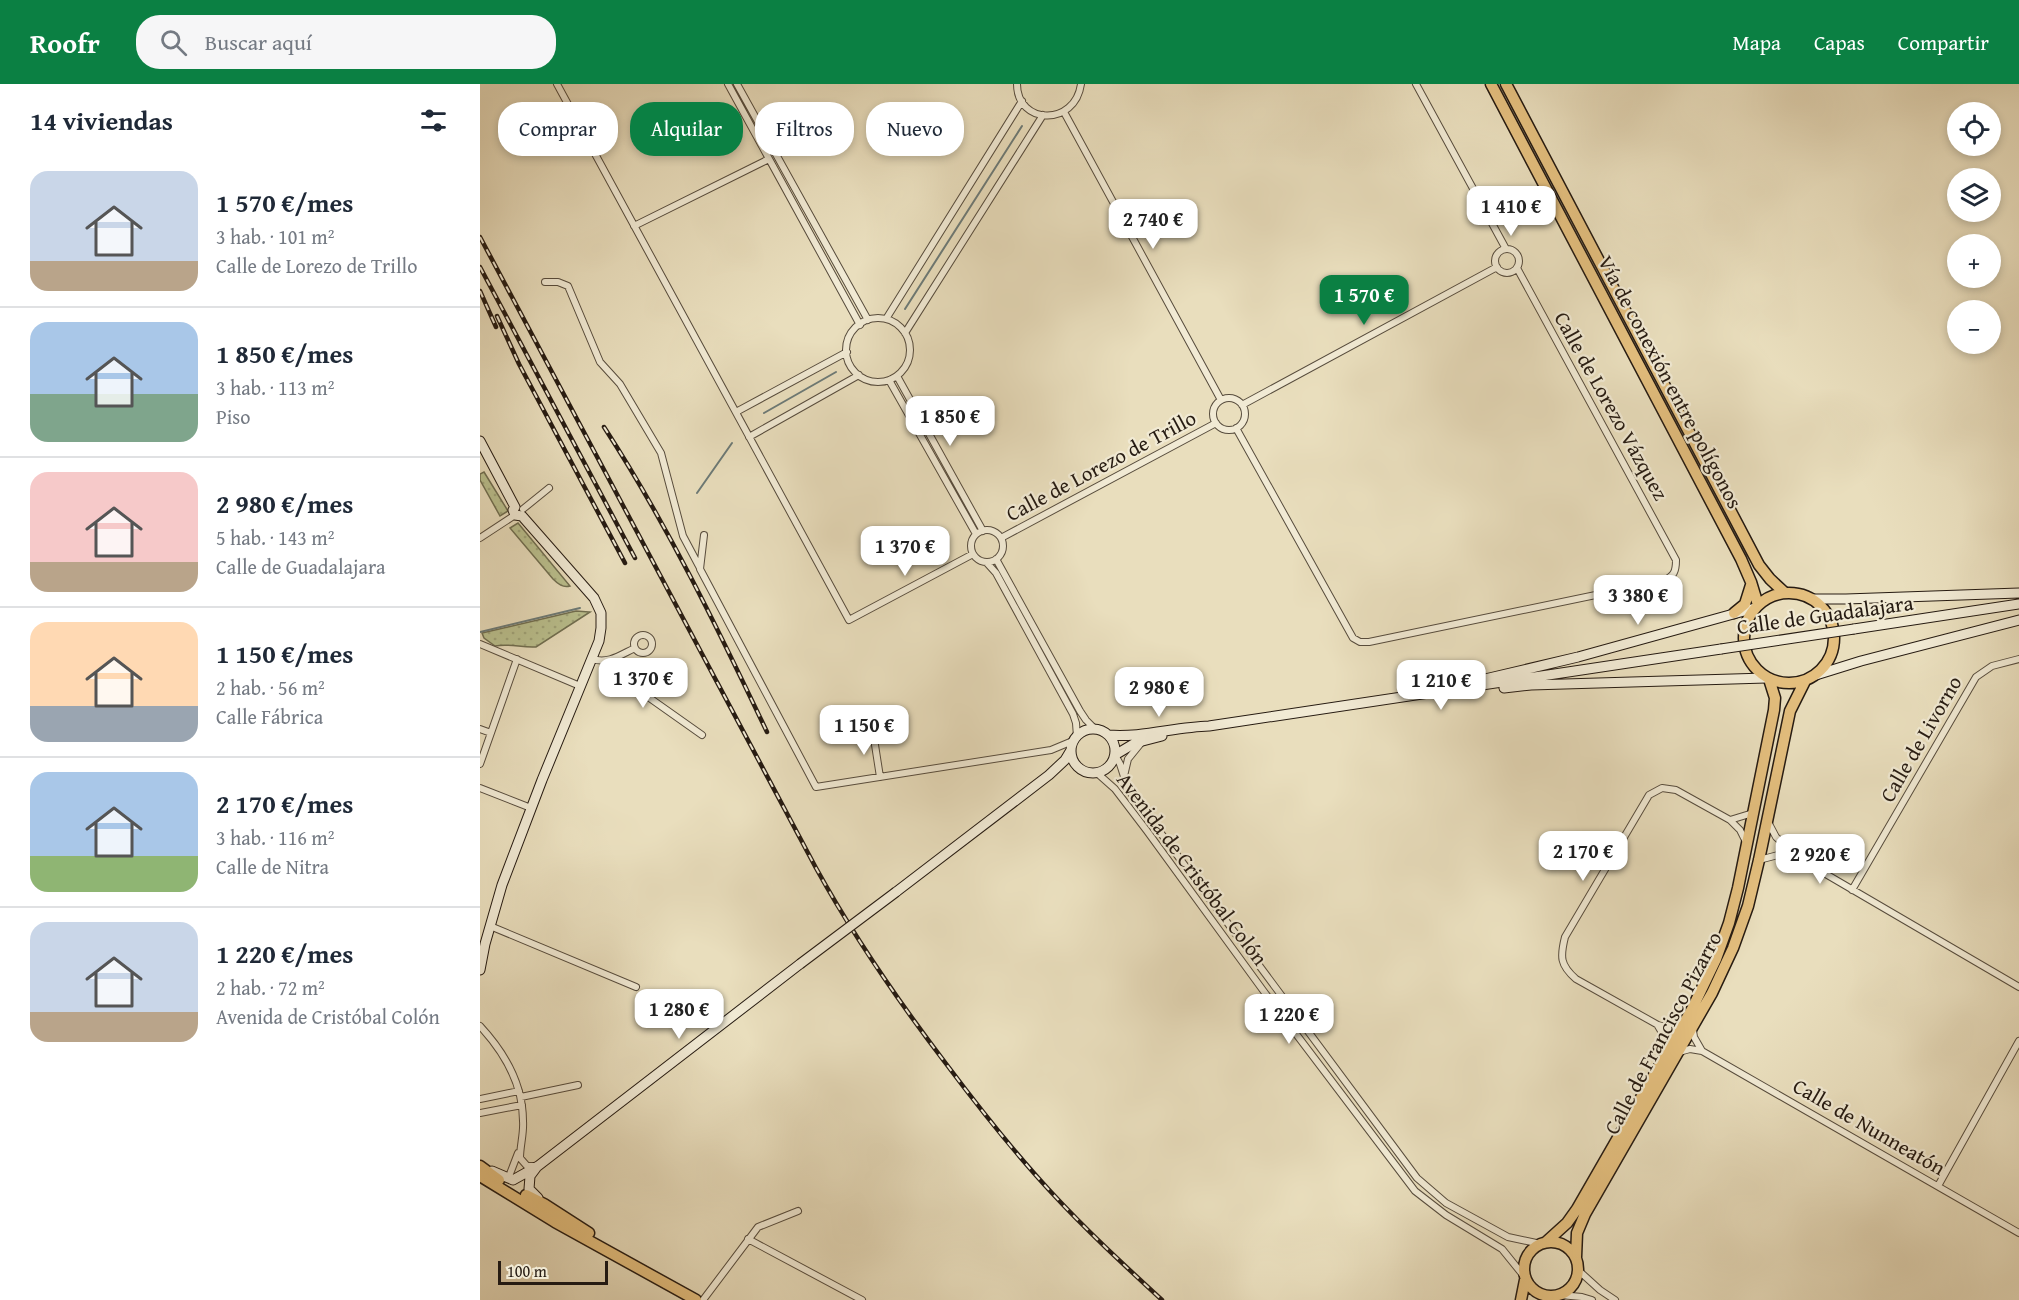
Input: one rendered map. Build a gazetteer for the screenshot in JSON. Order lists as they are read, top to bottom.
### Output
{
  "streets": {
    "main road": ["Vía de conexión entre polígonos", "Calle de Guadalajara", "Calle de Francisco Pizarro"],
    "street": [
      "Calle de Lorezo Vázquez",
      "Calle de Lorezo de Trillo",
      "Calle de Livorno",
      "Avenida de Cristóbal Colón",
      "Calle de Nunneatón"
    ]
  },
  "crossings": [
    ["Vía de conexión entre polígonos", "Calle de Francisco Pizarro"],
    ["Calle de Lorezo Vázquez", "Calle de Lorezo de Trillo"],
    ["Calle de Guadalajara", "Avenida de Cristóbal Colón"],
    ["Avenida de Cristóbal Colón", "Calle de Francisco Pizarro"]
  ],
  "scale_bar": "100 m",
  "page": {
    "header": "Roofr",
    "search": "Buscar aquí",
    "nav": ["Mapa", "Capas", "Compartir"],
    "heading": "14 viviendas",
    "map_buttons": ["+", "−"],
    "chip": [
      "Comprar",
      "Alquilar",
      "Filtros",
      "Nuevo"
    ],
    "list": [
      {
        "name": "1 570 €/mes",
        "note": "3 hab. · 101 m² · Calle de Lorezo de Trillo"
      },
      {
        "name": "1 850 €/mes",
        "note": "3 hab. · 113 m² · Piso"
      },
      {
        "name": "2 980 €/mes",
        "note": "5 hab. · 143 m² · Calle de Guadalajara"
      },
      {
        "name": "1 150 €/mes",
        "note": "2 hab. · 56 m² · Calle Fábrica"
      },
      {
        "name": "2 170 €/mes",
        "note": "3 hab. · 116 m² · Calle de Nitra"
      },
      {
        "name": "1 220 €/mes",
        "note": "2 hab. · 72 m² · Avenida de Cristóbal Colón"
      }
    ],
    "price": [
      "1 410 €",
      "2 740 €",
      "1 570 €",
      "1 850 €",
      "1 370 €",
      "3 380 €",
      "1 370 €",
      "1 210 €",
      "2 980 €",
      "1 150 €",
      "2 170 €",
      "2 920 €",
      "1 280 €",
      "1 220 €"
    ],
    "scale": "100 m"
  }
}
